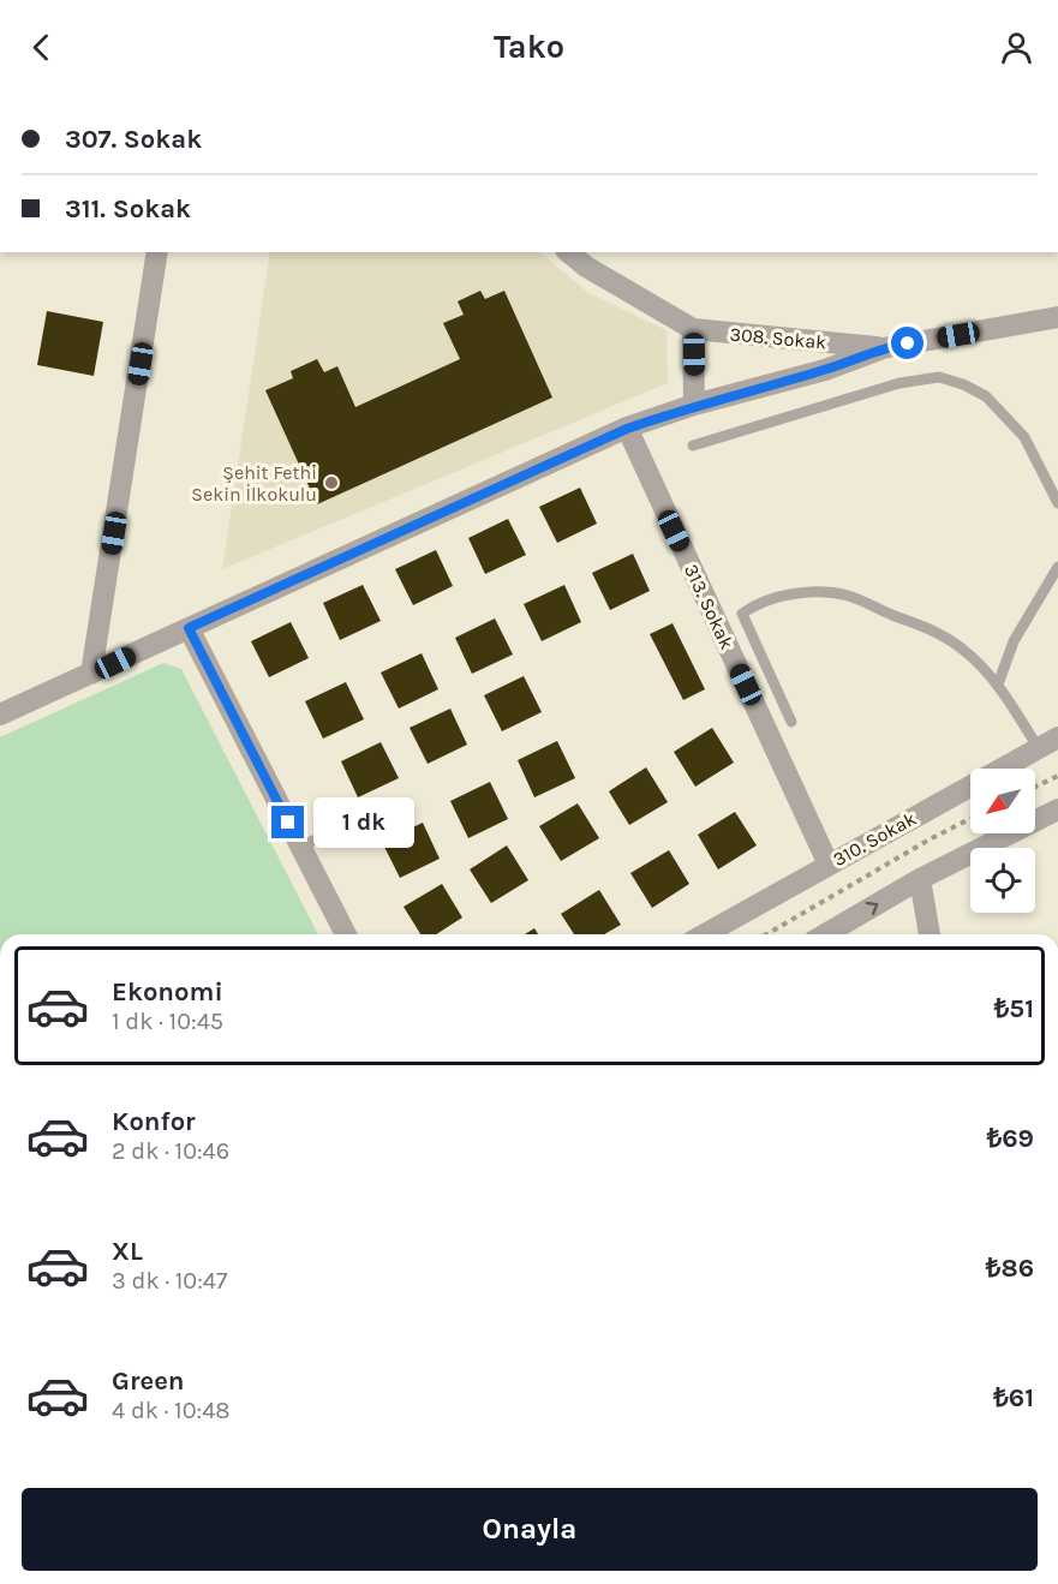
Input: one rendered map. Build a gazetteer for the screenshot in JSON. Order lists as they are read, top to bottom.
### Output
{
  "streets": {
    "street": ["308. Sokak", "313. Sokak", "310. Sokak"]
  },
  "crossings": [
    ["313. Sokak", "310. Sokak"]
  ],
  "places": ["Şehit Fethi Sekin İlkokulu"],
  "north": "bottom left",
  "page": {
    "header": "Tako",
    "banner": ["307. Sokak", "311. Sokak"],
    "bubble": "1 dk",
    "list": [
      {
        "name": "Ekonomi",
        "note": "1 dk · 10:45",
        "value": "₺51"
      },
      {
        "name": "Konfor",
        "note": "2 dk · 10:46",
        "value": "₺69"
      },
      {
        "name": "XL",
        "note": "3 dk · 10:47",
        "value": "₺86"
      },
      {
        "name": "Green",
        "note": "4 dk · 10:48",
        "value": "₺61"
      }
    ],
    "buttons": "Onayla"
  }
}
